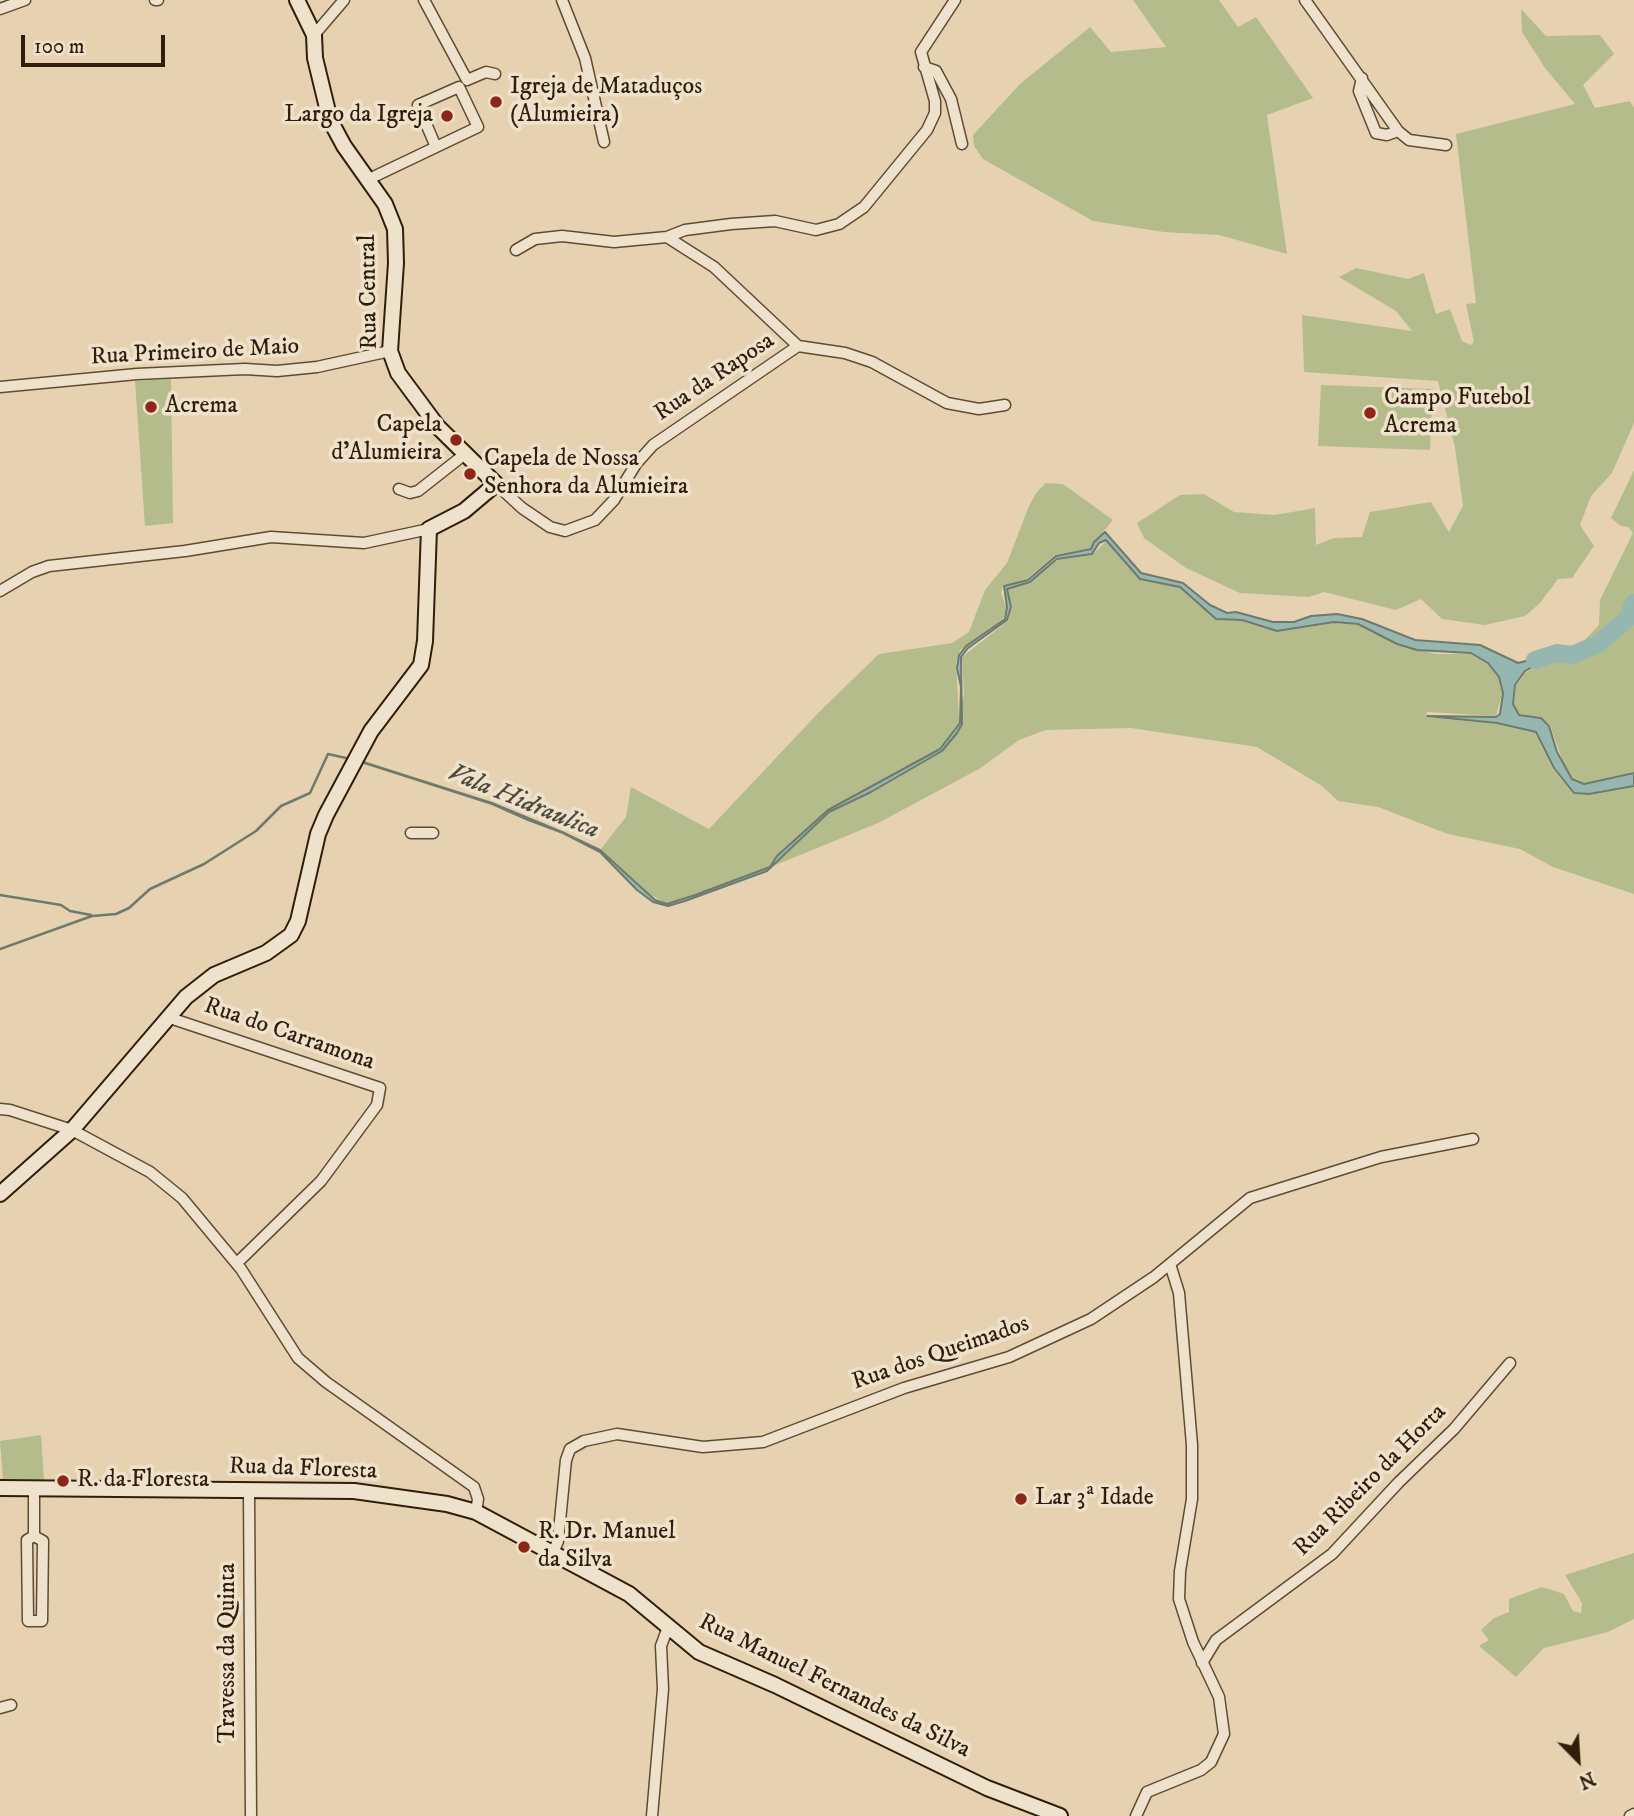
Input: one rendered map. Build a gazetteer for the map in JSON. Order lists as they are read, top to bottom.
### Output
{
  "streets": {
    "street": [
      "Rua Central",
      "Rua Primeiro de Maio",
      "Rua da Raposa",
      "Rua do Carramona",
      "Rua dos Queimados",
      "Rua da Floresta",
      "Rua Ribeiro da Horta",
      "Travessa da Quinta",
      "Rua Manuel Fernandes da Silva"
    ]
  },
  "crossings": [
    ["Rua Central", "Rua Primeiro de Maio"],
    ["Rua Central", "Rua da Raposa"],
    ["Rua dos Queimados", "Rua Manuel Fernandes da Silva"],
    ["Rua da Floresta", "Travessa da Quinta"],
    ["Rua da Floresta", "Rua Manuel Fernandes da Silva"]
  ],
  "water": ["Vala Hidraulica"],
  "places": [
    "Igreja de Mataduços (Alumieira)",
    "Largo da Igreja",
    "Acrema",
    "Campo Futebol Acrema",
    "Capela d'Alumieira",
    "Capela de Nossa Senhora da Alumieira",
    "R. da Floresta",
    "Lar 3ª Idade",
    "R. Dr. Manuel da Silva"
  ],
  "scale_bar": "100 m",
  "north": "bottom right"
}
